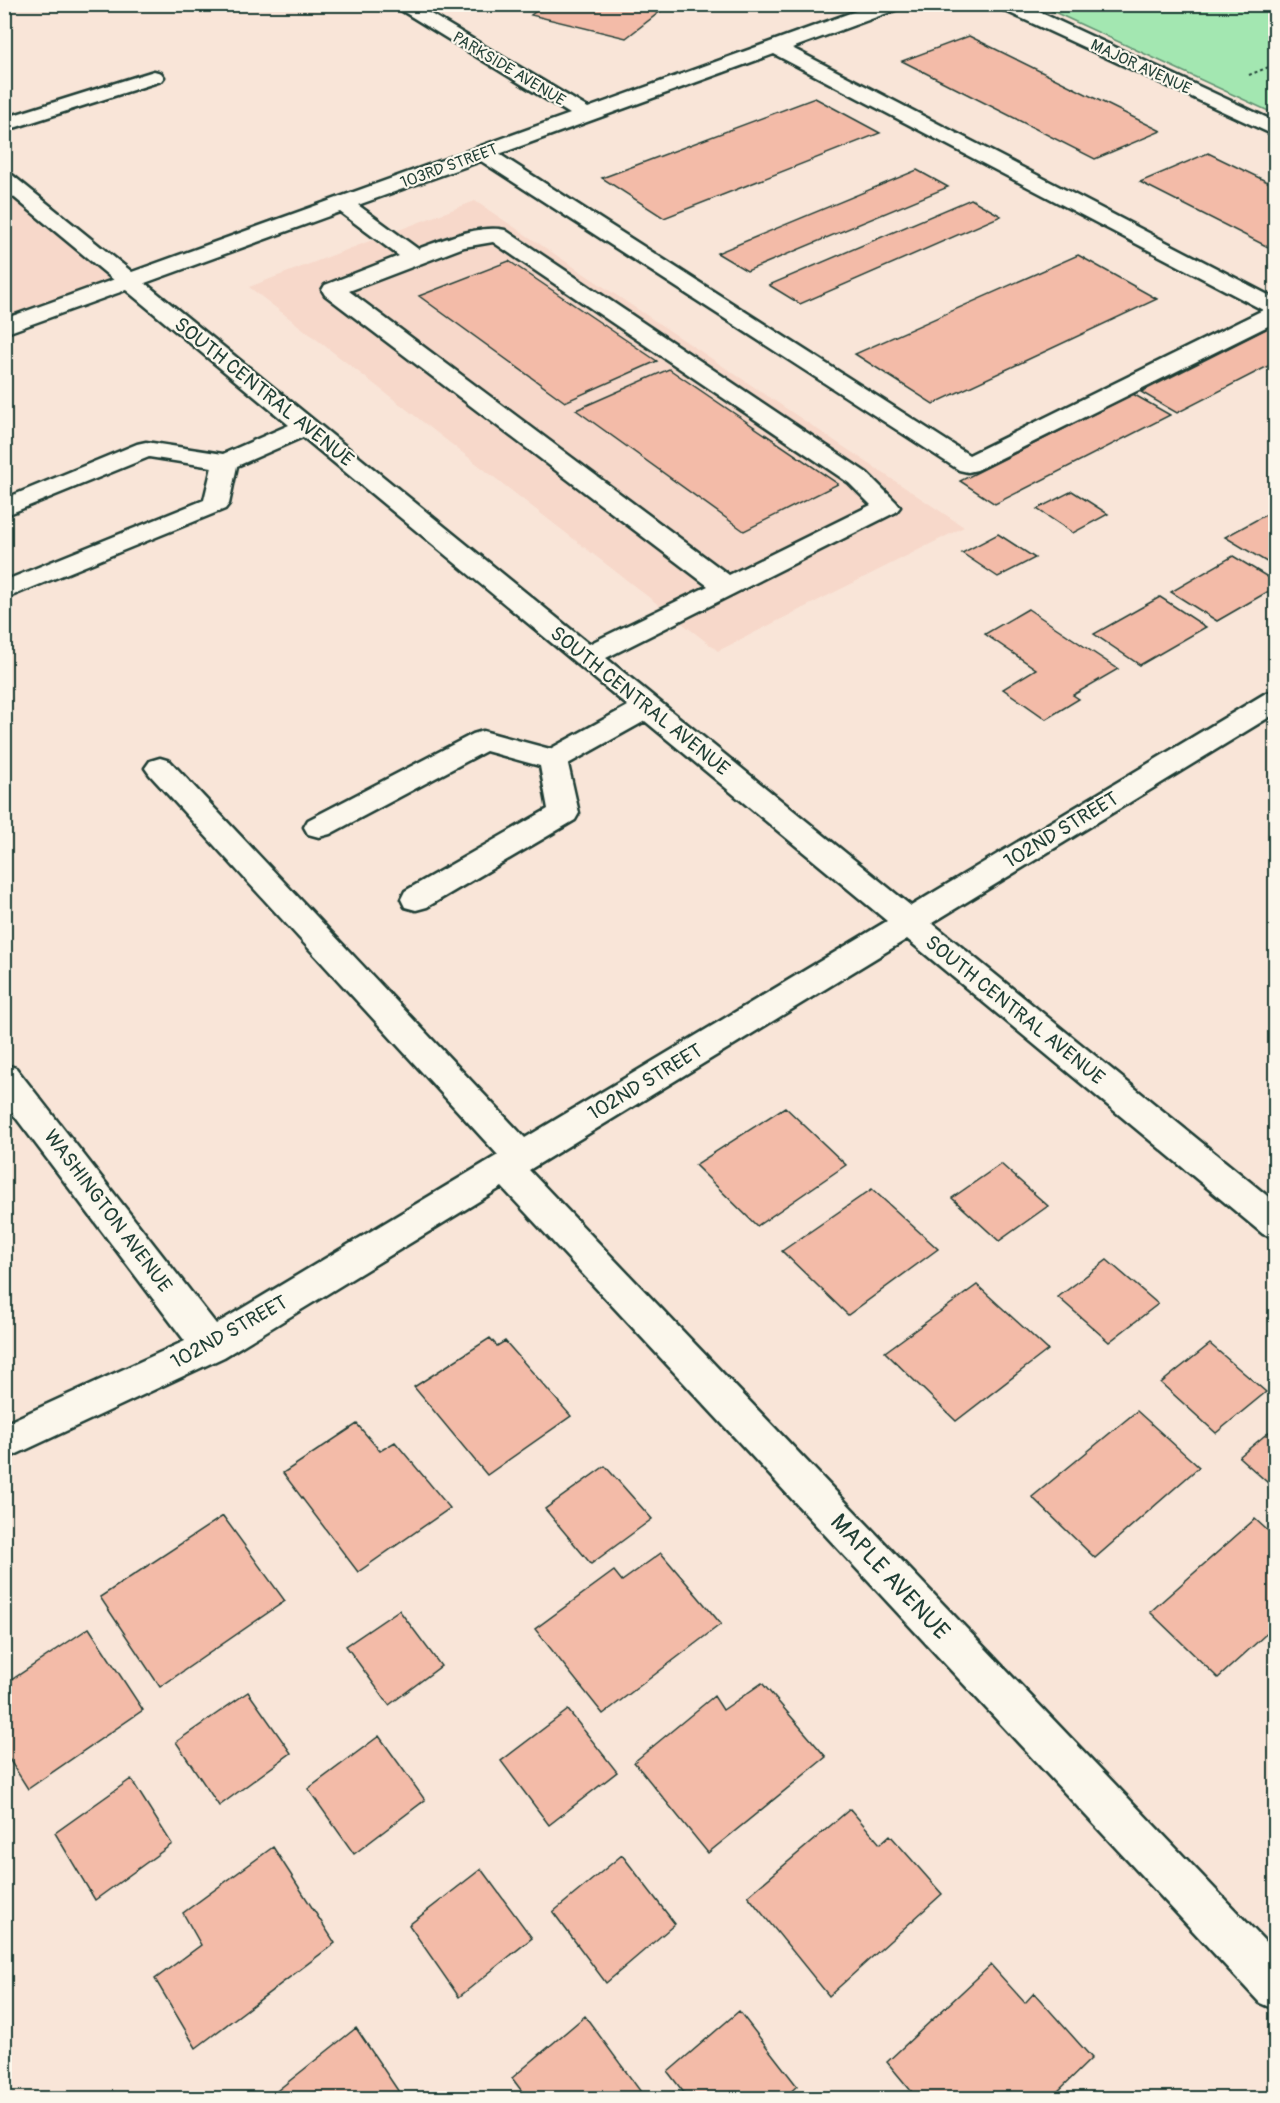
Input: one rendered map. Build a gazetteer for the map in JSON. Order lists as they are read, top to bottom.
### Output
{
  "streets": {
    "street": [
      "MAJOR AVENUE",
      "PARKSIDE AVENUE",
      "103RD STREET",
      "SOUTH CENTRAL AVENUE",
      "102ND STREET",
      "WASHINGTON AVENUE",
      "MAPLE AVENUE"
    ]
  },
  "crossings": [
    ["PARKSIDE AVENUE", "103RD STREET"],
    ["103RD STREET", "SOUTH CENTRAL AVENUE"],
    ["SOUTH CENTRAL AVENUE", "102ND STREET"],
    ["102ND STREET", "WASHINGTON AVENUE"],
    ["102ND STREET", "MAPLE AVENUE"]
  ]
}
